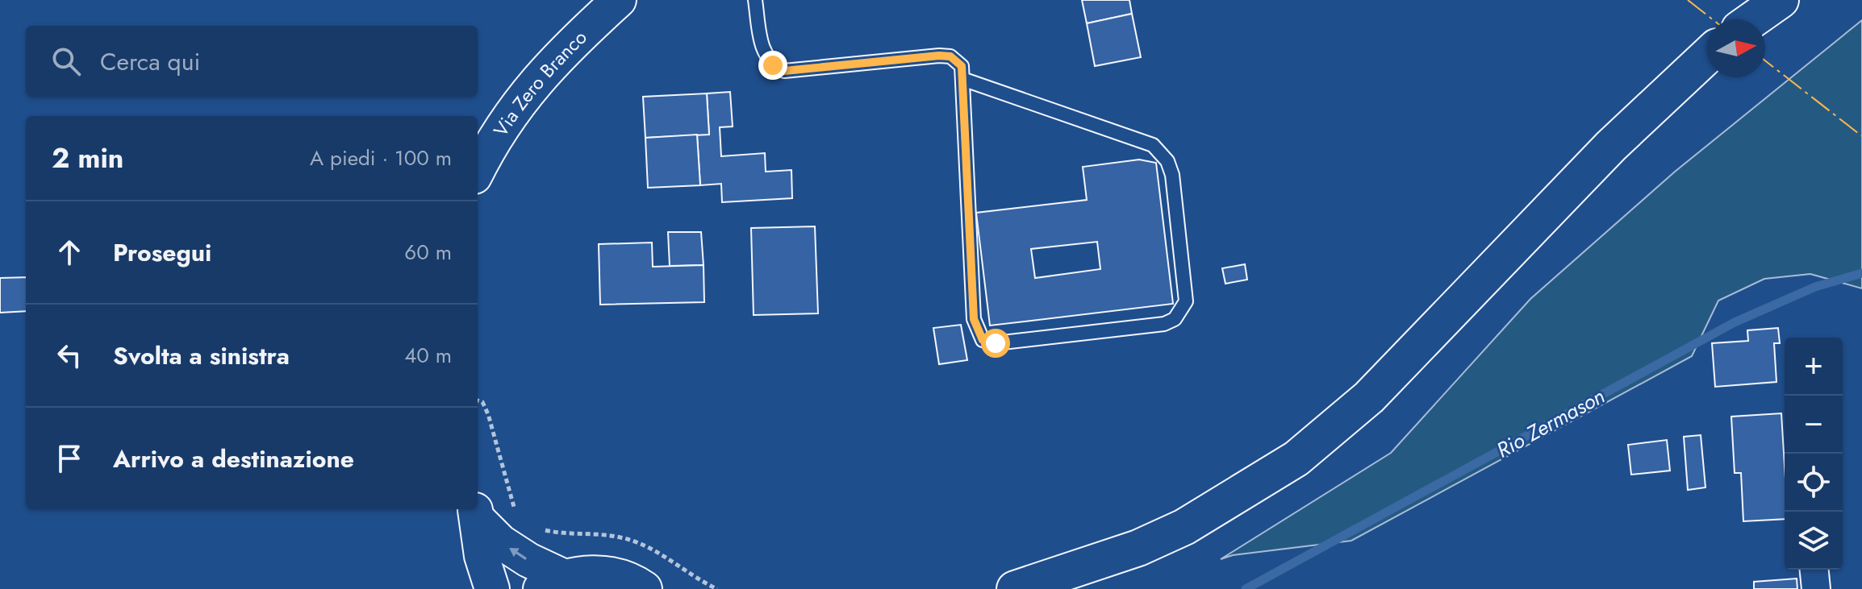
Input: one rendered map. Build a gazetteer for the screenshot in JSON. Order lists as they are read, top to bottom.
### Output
{
  "streets": {
    "street": ["Via Zero Branco"]
  },
  "water": ["Rio Zermason"],
  "north": "right",
  "page": {
    "search": "Cerca qui",
    "heading": ["2 min", "A piedi · 100 m"],
    "list": [
      ["Prosegui", "60 m"],
      ["Svolta a sinistra", "40 m"],
      "Arrivo a destinazione"
    ],
    "map_buttons": ["+", "−"]
  }
}
